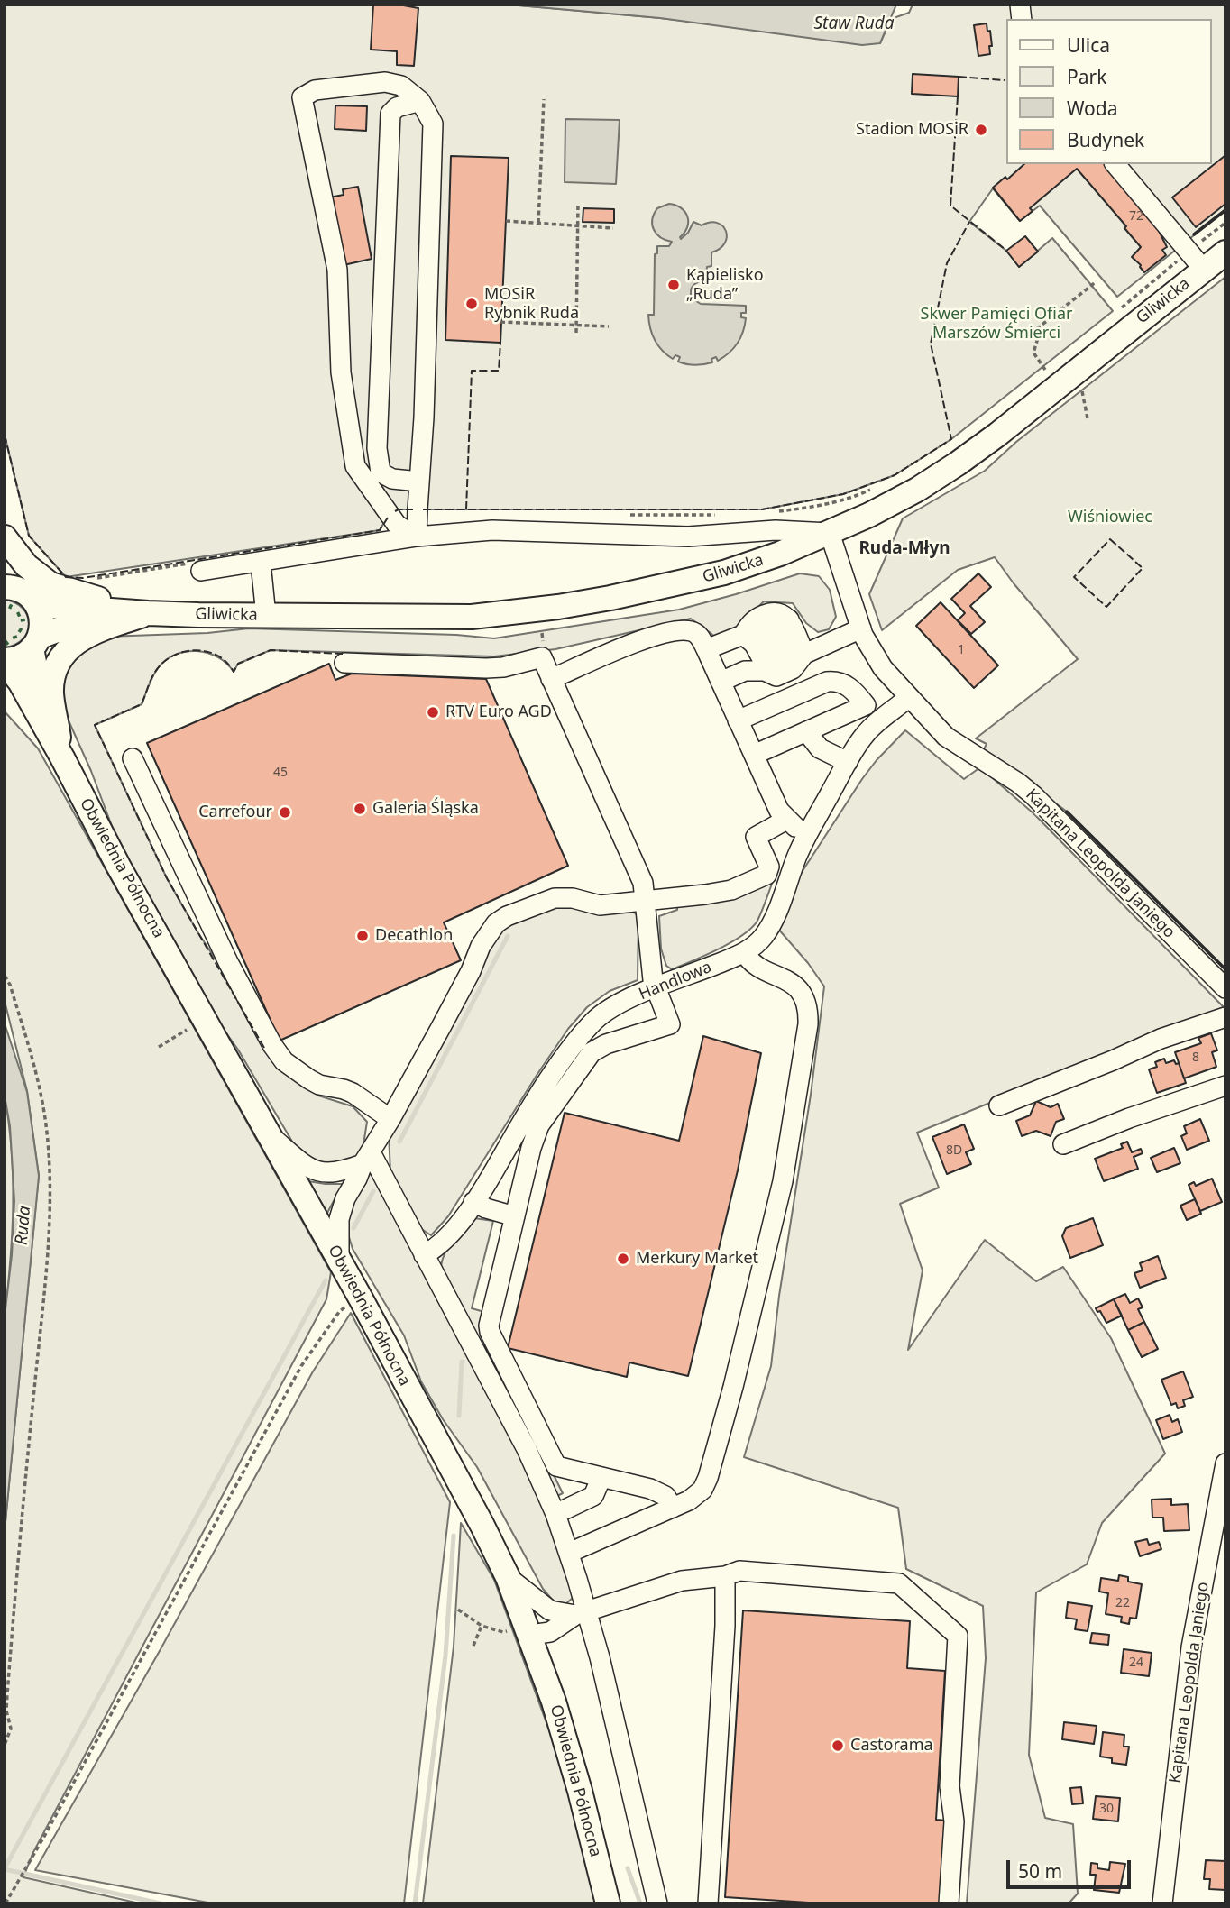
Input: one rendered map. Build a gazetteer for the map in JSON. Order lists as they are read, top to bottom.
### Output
{
  "streets": {
    "main road": ["Gliwicka", "Obwiednia Północna"],
    "street": ["Kapitana Leopolda Janiego", "Handlowa"]
  },
  "crossings": [
    ["Gliwicka", "Kapitana Leopolda Janiego"],
    ["Gliwicka", "Obwiednia Północna"],
    ["Kapitana Leopolda Janiego", "Handlowa"]
  ],
  "districts": ["Ruda-Młyn"],
  "water": ["Staw Ruda", "Ruda"],
  "parks": ["Skwer Pamięci Ofiar Marszów Śmierci", "Wiśniowiec"],
  "places": [
    "Stadion MOSiR",
    "Kąpielisko „Ruda”",
    "MOSiR Rybnik Ruda",
    "RTV Euro AGD",
    "Galeria Śląska",
    "Carrefour",
    "Decathlon",
    "Merkury Market",
    "Castorama"
  ],
  "house_numbers": [
    "72",
    "1",
    "45",
    "8",
    "8D",
    "22",
    "24",
    "30"
  ],
  "legend": [
    "Ulica",
    "Park",
    "Woda",
    "Budynek"
  ],
  "scale_bar": "50 m"
}
